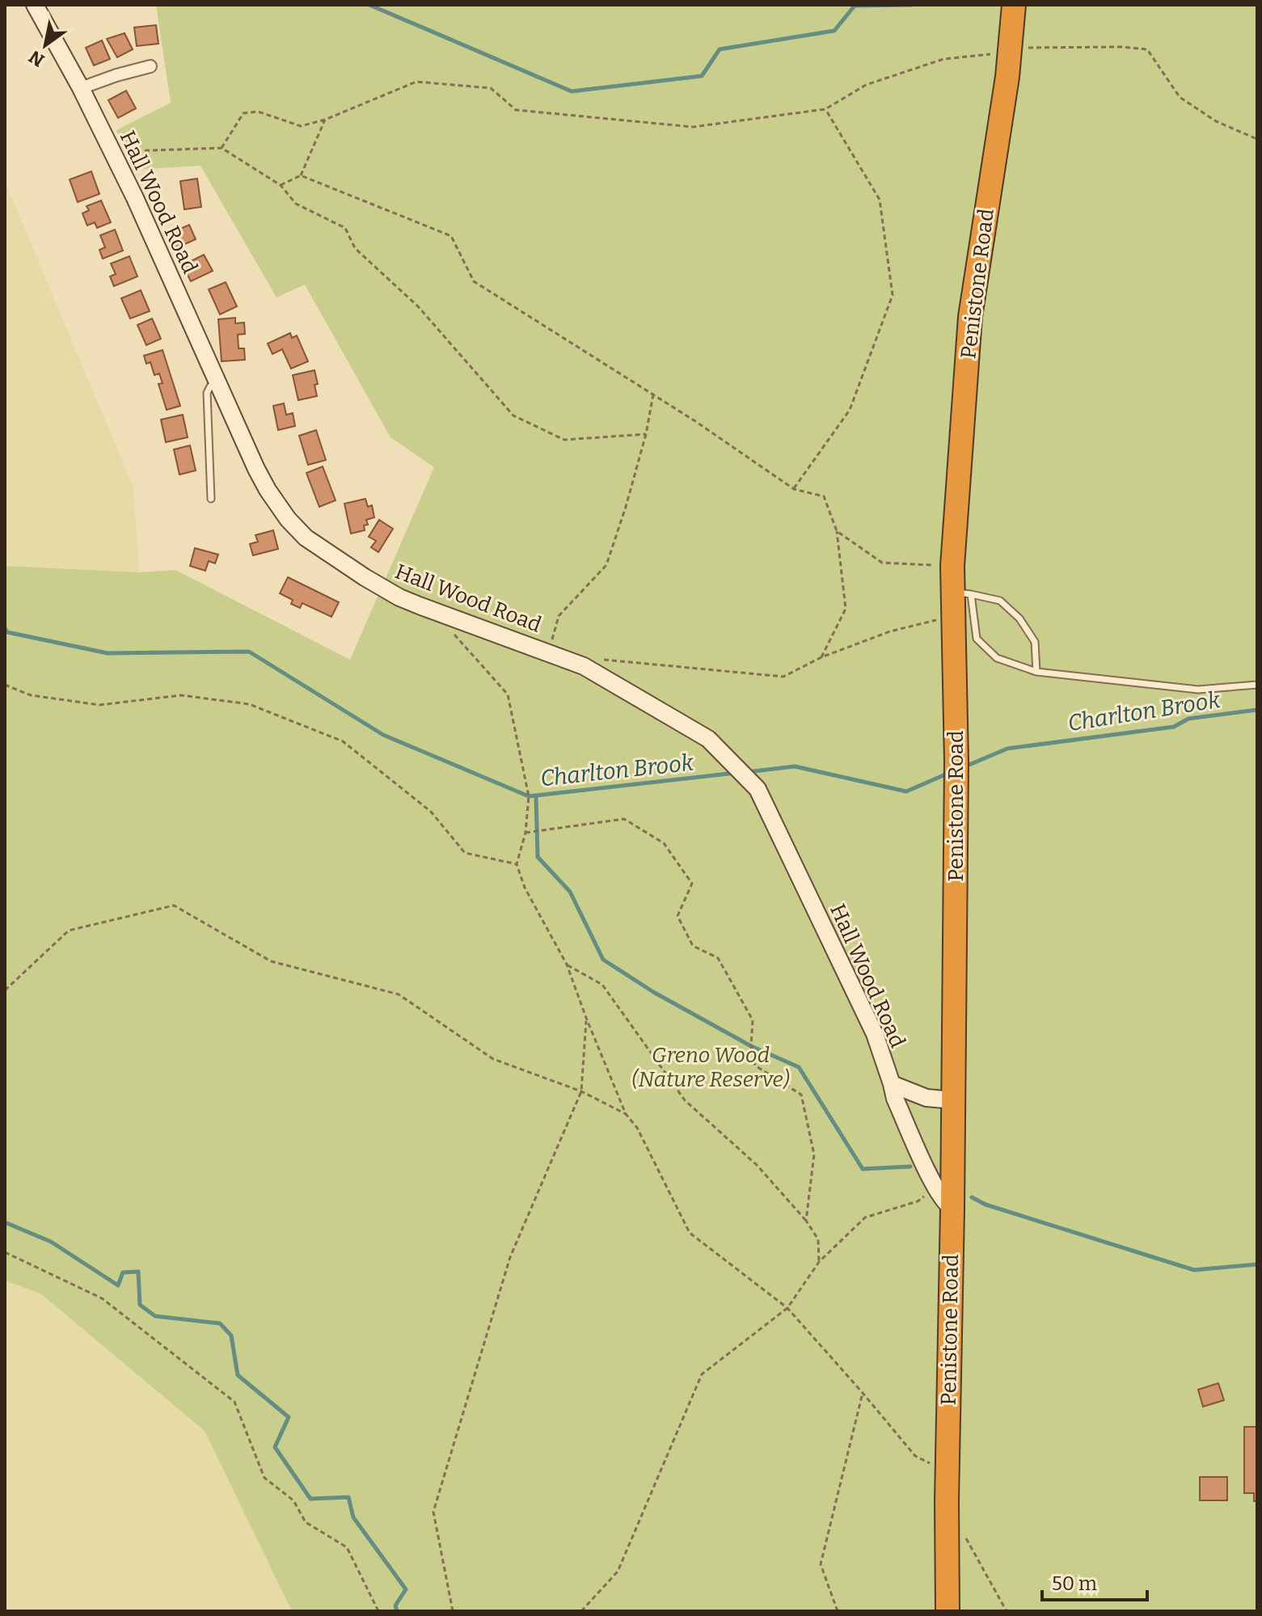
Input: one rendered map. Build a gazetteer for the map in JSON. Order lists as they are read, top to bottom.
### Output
{
  "streets": {
    "highway": ["Penistone Road"],
    "main road": ["Hall Wood Road"]
  },
  "crossings": [
    ["Hall Wood Road", "Penistone Road"]
  ],
  "water": ["Charlton Brook"],
  "parks": ["Greno Wood (Nature Reserve)"],
  "scale_bar": "50 m",
  "north": "bottom left"
}
